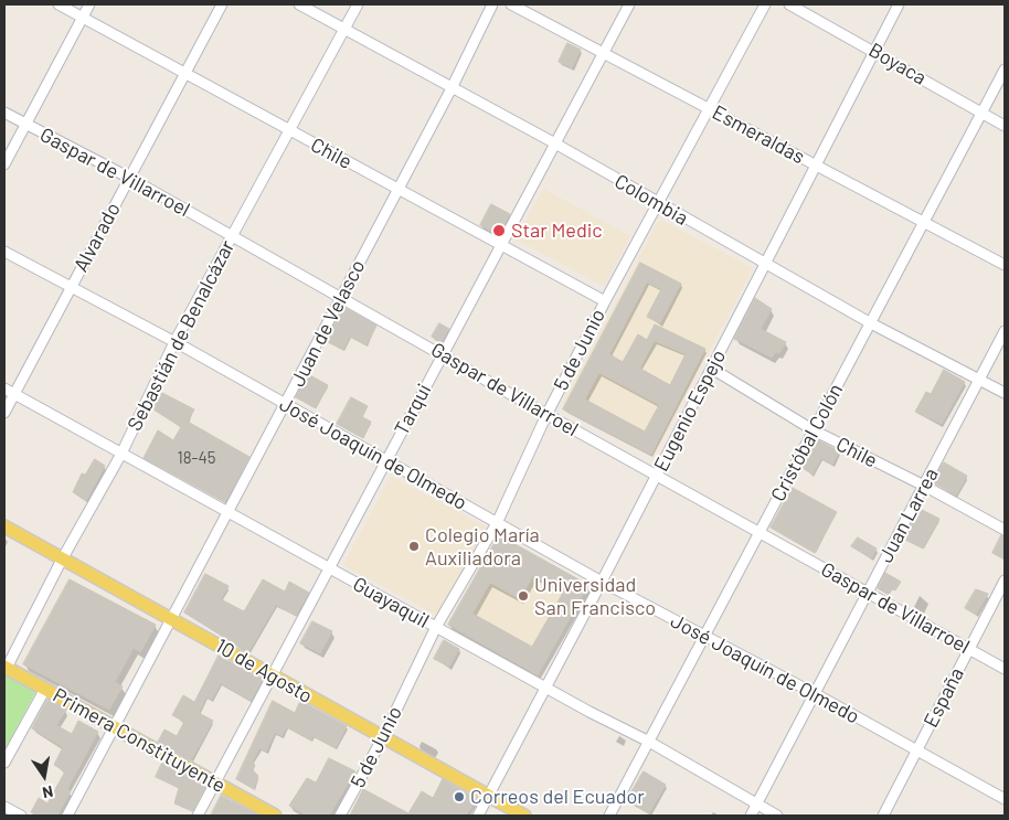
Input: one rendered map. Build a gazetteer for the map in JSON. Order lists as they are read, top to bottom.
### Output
{
  "streets": {
    "main road": ["10 de Agosto", "Primera Constituyente"],
    "street": [
      "Boyaca",
      "Esmeraldas",
      "Chile",
      "Gaspar de Villarroel",
      "Colombia",
      "Alvarado",
      "Juan de Velasco",
      "Sebastián de Benalcázar",
      "5 de Junio",
      "Tarqui",
      "Eugenio Espejo",
      "Cristóbal Colón",
      "José Joaquín de Olmedo",
      "Juan Larrea",
      "Guayaquil",
      "España"
    ]
  },
  "crossings": [
    ["Boyaca", "Eugenio Espejo"],
    ["Boyaca", "Cristóbal Colón"],
    ["Esmeraldas", "5 de Junio"],
    ["Esmeraldas", "Tarqui"],
    ["Esmeraldas", "Eugenio Espejo"],
    ["Esmeraldas", "Cristóbal Colón"],
    ["Chile", "Alvarado"],
    ["Chile", "Juan de Velasco"],
    ["Chile", "Sebastián de Benalcázar"],
    ["Chile", "5 de Junio"],
    ["Chile", "Tarqui"],
    ["Chile", "Eugenio Espejo"],
    ["Chile", "Cristóbal Colón"],
    ["Chile", "Juan Larrea"],
    ["Gaspar de Villarroel", "Alvarado"],
    ["Gaspar de Villarroel", "Juan de Velasco"],
    ["Gaspar de Villarroel", "Sebastián de Benalcázar"],
    ["Gaspar de Villarroel", "5 de Junio"],
    ["Gaspar de Villarroel", "Tarqui"],
    ["Gaspar de Villarroel", "Eugenio Espejo"],
    ["Gaspar de Villarroel", "Cristóbal Colón"],
    ["Gaspar de Villarroel", "Juan Larrea"],
    ["Gaspar de Villarroel", "España"],
    ["Colombia", "Juan de Velasco"],
    ["Colombia", "Sebastián de Benalcázar"],
    ["Colombia", "5 de Junio"],
    ["Colombia", "Tarqui"],
    ["Colombia", "Eugenio Espejo"],
    ["Colombia", "Cristóbal Colón"],
    ["Colombia", "Juan Larrea"],
    ["Alvarado", "José Joaquín de Olmedo"],
    ["Alvarado", "Guayaquil"],
    ["Juan de Velasco", "José Joaquín de Olmedo"],
    ["Juan de Velasco", "Guayaquil"],
    ["Juan de Velasco", "10 de Agosto"],
    ["Juan de Velasco", "Primera Constituyente"],
    ["Sebastián de Benalcázar", "José Joaquín de Olmedo"],
    ["Sebastián de Benalcázar", "Guayaquil"],
    ["Sebastián de Benalcázar", "10 de Agosto"],
    ["Sebastián de Benalcázar", "Primera Constituyente"],
    ["5 de Junio", "José Joaquín de Olmedo"],
    ["5 de Junio", "Guayaquil"],
    ["5 de Junio", "10 de Agosto"],
    ["Tarqui", "José Joaquín de Olmedo"],
    ["Tarqui", "Guayaquil"],
    ["Tarqui", "10 de Agosto"],
    ["Tarqui", "Primera Constituyente"],
    ["Eugenio Espejo", "José Joaquín de Olmedo"],
    ["Eugenio Espejo", "Guayaquil"],
    ["Eugenio Espejo", "10 de Agosto"],
    ["Cristóbal Colón", "José Joaquín de Olmedo"],
    ["Cristóbal Colón", "Guayaquil"],
    ["José Joaquín de Olmedo", "Juan Larrea"],
    ["José Joaquín de Olmedo", "España"],
    ["Juan Larrea", "Guayaquil"]
  ],
  "places": [
    "Star Medic",
    "Colegio María Auxiliadora",
    "Universidad San Francisco",
    "Correos del Ecuador"
  ],
  "house_numbers": ["18-45"],
  "north": "bottom"
}
